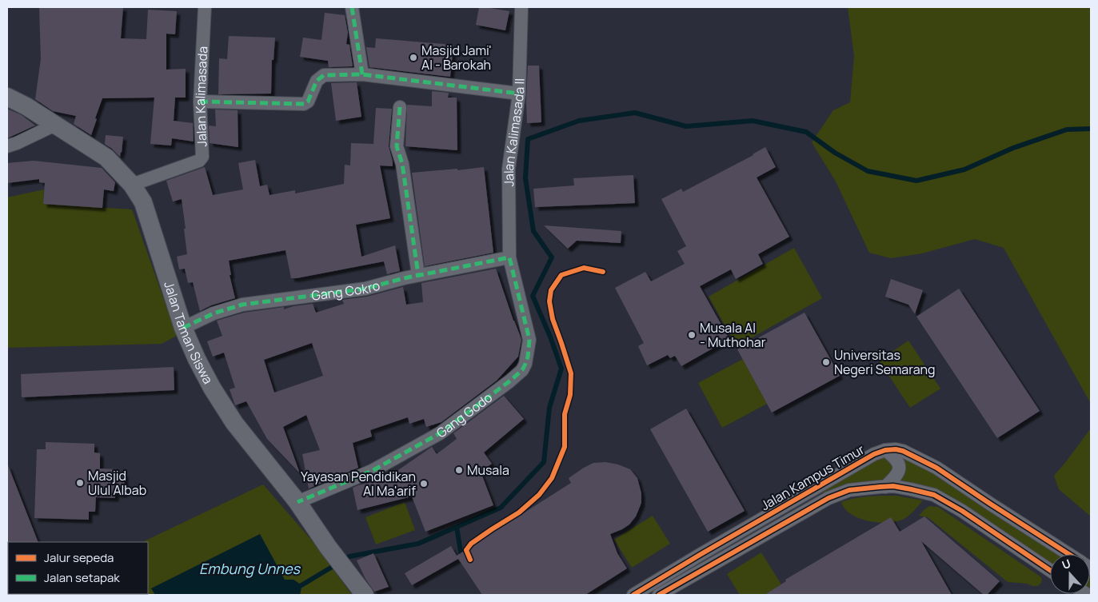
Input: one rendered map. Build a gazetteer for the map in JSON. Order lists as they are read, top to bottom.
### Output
{
  "streets": {
    "main road": ["Jalan Taman Siswa"],
    "street": [
      "Jalan Kalimasada",
      "Jalan Kalimasada II",
      "Gang Cokro",
      "Gang Godo",
      "Jalan Kampus Timur"
    ]
  },
  "crossings": [
    ["Jalan Kalimasada", "Jalan Taman Siswa"],
    ["Jalan Kalimasada II", "Gang Cokro"],
    ["Jalan Kalimasada II", "Gang Godo"],
    ["Gang Cokro", "Jalan Taman Siswa"],
    ["Gang Cokro", "Gang Godo"],
    ["Jalan Taman Siswa", "Gang Godo"]
  ],
  "water": ["Embung Unnes"],
  "places": [
    "Masjid Jami' Al - Barokah",
    "Musala Al - Muthohar",
    "Universitas Negeri Semarang",
    "Musala",
    "Masjid Ulul Albab",
    "Yayasan Pendidikan Al Ma'arif"
  ],
  "legend": ["Jalur sepeda", "Jalan setapak"],
  "north": "top"
}
